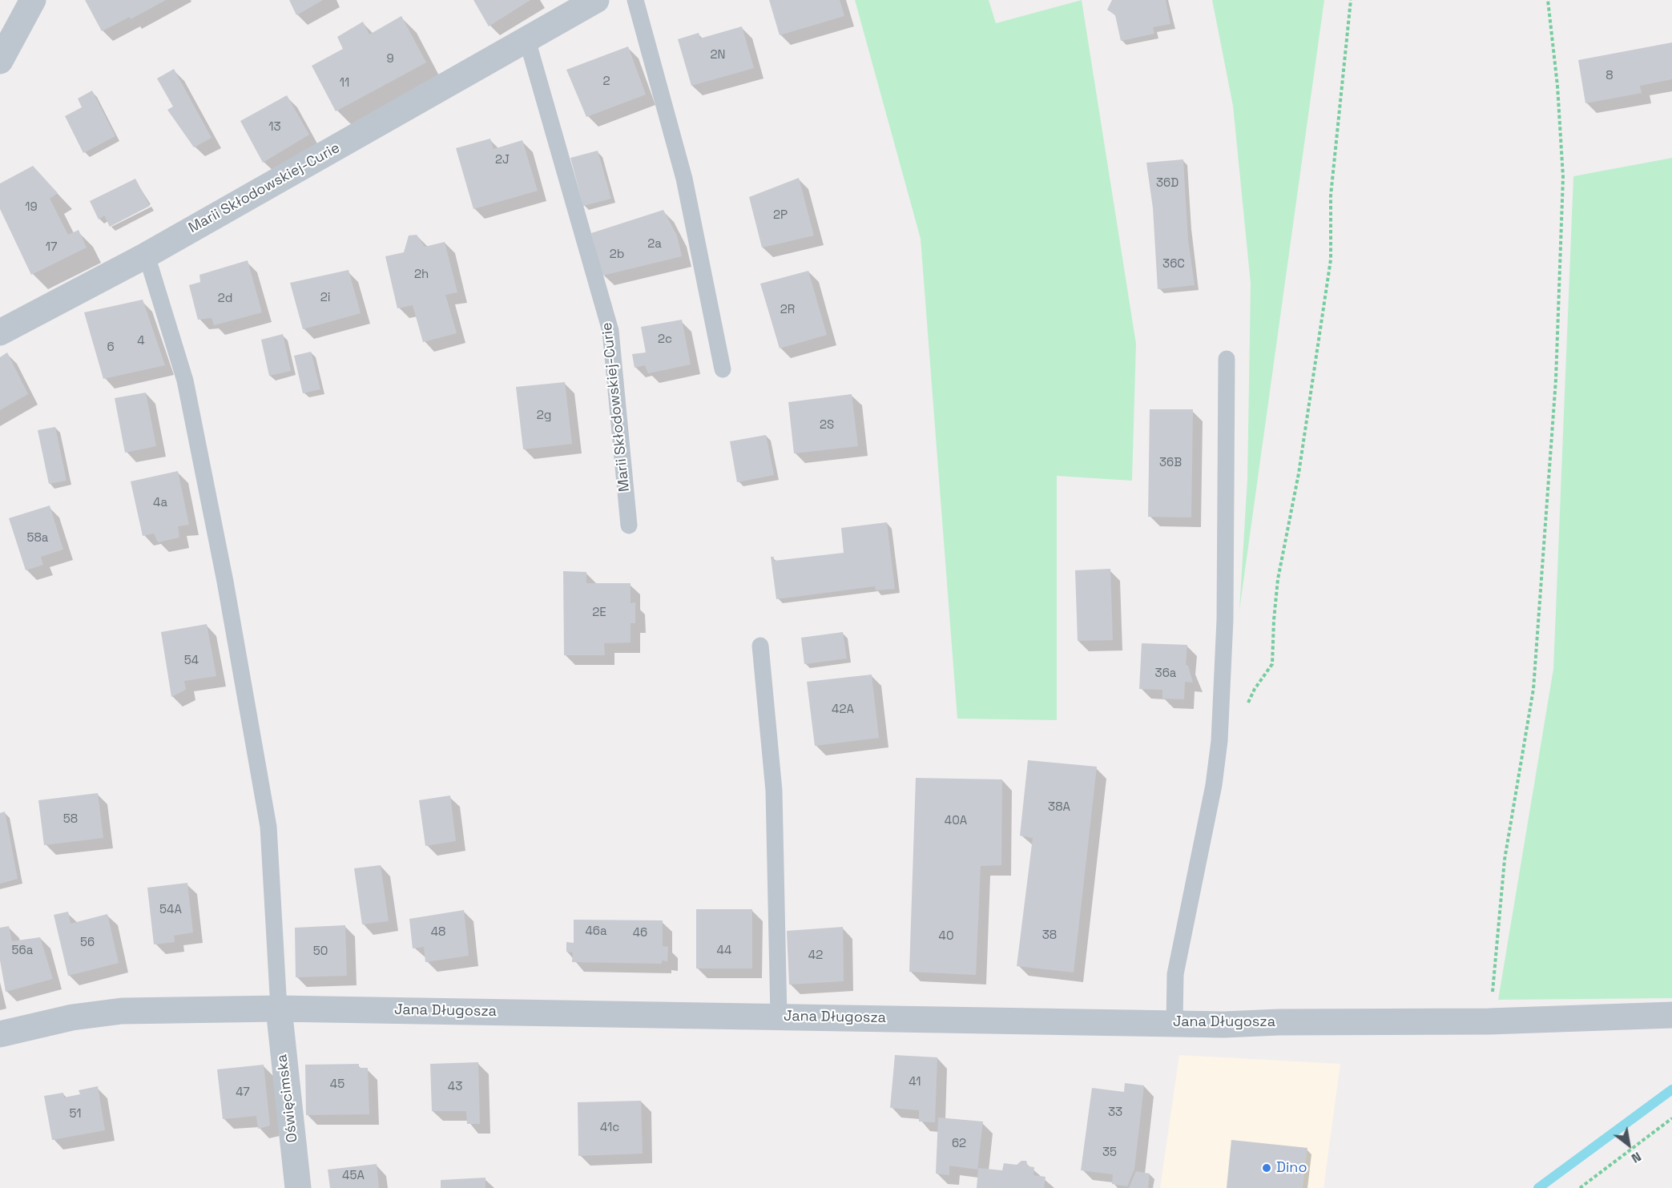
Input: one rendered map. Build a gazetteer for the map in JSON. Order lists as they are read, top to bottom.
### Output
{
  "streets": {
    "street": ["Marii Skłodowskiej-Curie", "Jana Długosza", "Oświęcimska"]
  },
  "crossings": [
    ["Jana Długosza", "Oświęcimska"]
  ],
  "places": ["Dino"],
  "house_numbers": [
    "2N",
    "9",
    "8",
    "2",
    "11",
    "13",
    "2J",
    "36D",
    "19",
    "2P",
    "2a",
    "17",
    "2b",
    "36C",
    "2h",
    "2i",
    "2d",
    "2R",
    "2c",
    "4",
    "6",
    "2g",
    "2S",
    "36B",
    "4a",
    "58a",
    "2E",
    "54",
    "36a",
    "42A",
    "38A",
    "58",
    "40A",
    "54A",
    "46a",
    "48",
    "46",
    "38",
    "40",
    "56",
    "56a",
    "44",
    "50",
    "42",
    "41",
    "45",
    "43",
    "47",
    "33",
    "51",
    "41c",
    "62",
    "35",
    "45A"
  ],
  "north": "bottom right"
}
